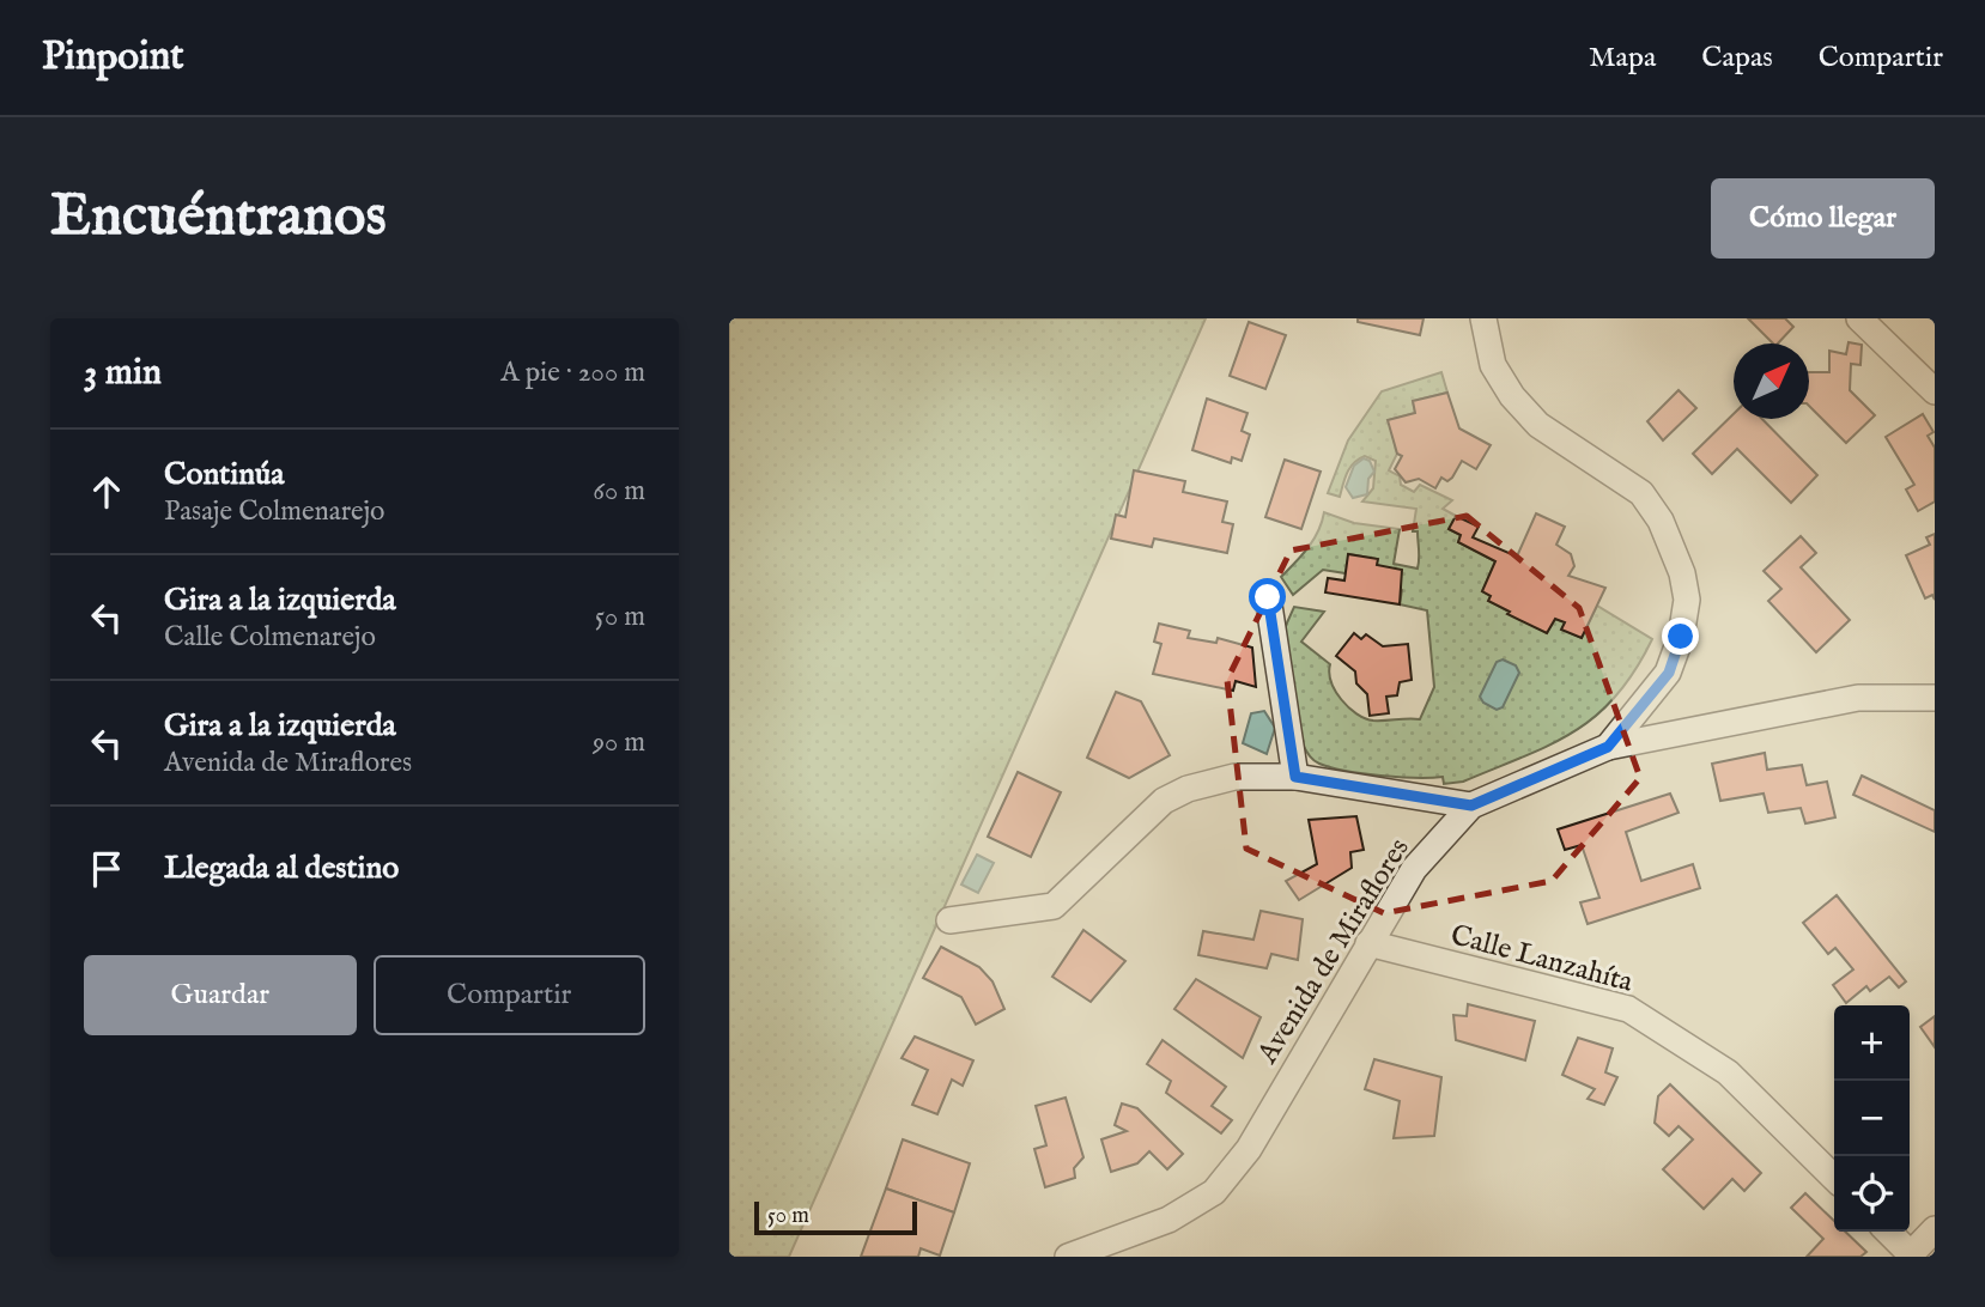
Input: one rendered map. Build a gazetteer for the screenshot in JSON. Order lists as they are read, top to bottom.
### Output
{
  "streets": {
    "street": ["Avenida de Miraflores", "Calle Lanzahíta"]
  },
  "crossings": [
    ["Avenida de Miraflores", "Calle Lanzahíta"]
  ],
  "scale_bar": "50 m",
  "north": "top right",
  "page": {
    "header": "Pinpoint",
    "nav": ["Mapa", "Capas", "Compartir"],
    "buttons": [
      "Cómo llegar",
      ["Guardar", "Compartir"]
    ],
    "title": "Encuéntranos",
    "heading": ["3 min", "A pie · 200 m"],
    "list": [
      ["Continúa", "Pasaje Colmenarejo", "60 m"],
      ["Gira a la izquierda", "Calle Colmenarejo", "50 m"],
      ["Gira a la izquierda", "Avenida de Miraflores", "90 m"],
      "Llegada al destino"
    ],
    "map_buttons": ["+", "−"],
    "scale": "50 m"
  }
}
